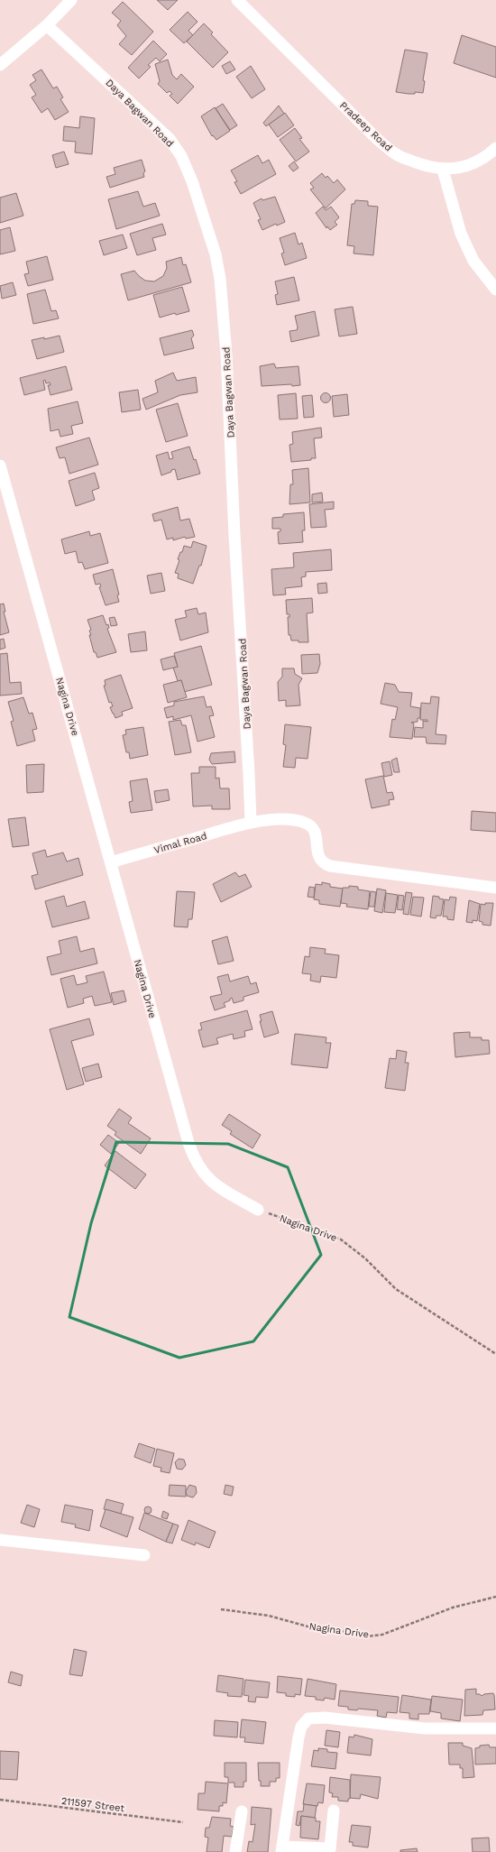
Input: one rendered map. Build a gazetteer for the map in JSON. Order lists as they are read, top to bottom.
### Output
{
  "streets": {
    "street": [
      "Daya Bagwan Road",
      "Pradeep Road",
      "Nagina Drive",
      "Vimal Road"
    ],
    "path": ["211597 Street"]
  },
  "crossings": [
    ["Daya Bagwan Road", "Vimal Road"],
    ["Nagina Drive", "Vimal Road"]
  ]
}
